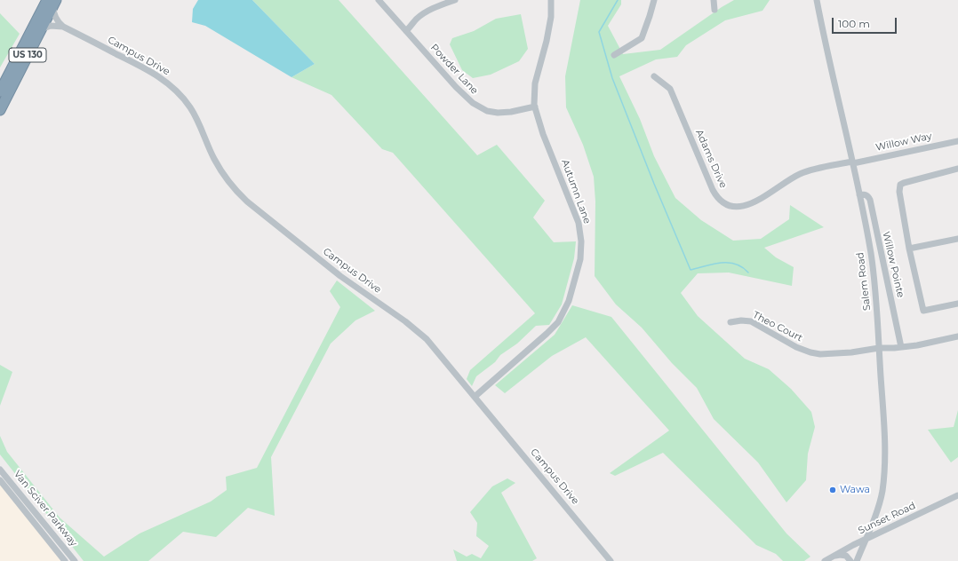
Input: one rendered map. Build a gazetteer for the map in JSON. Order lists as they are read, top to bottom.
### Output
{
  "streets": {
    "highway": ["US 130"],
    "street": [
      "Campus Drive",
      "Powder Lane",
      "Willow Way",
      "Adams Drive",
      "Autumn Lane",
      "Willow Pointe",
      "Salem Road",
      "Theo Court",
      "Van Sciver Parkway",
      "Sunset Road"
    ]
  },
  "crossings": [
    ["Campus Drive", "Autumn Lane"],
    ["Powder Lane", "Autumn Lane"],
    ["Willow Way", "Adams Drive"],
    ["Willow Way", "Salem Road"],
    ["Adams Drive", "Salem Road"],
    ["Willow Pointe", "Salem Road"],
    ["Willow Pointe", "Theo Court"],
    ["Salem Road", "Theo Court"],
    ["Salem Road", "Sunset Road"]
  ],
  "places": ["Wawa"],
  "scale_bar": "100 m"
}
